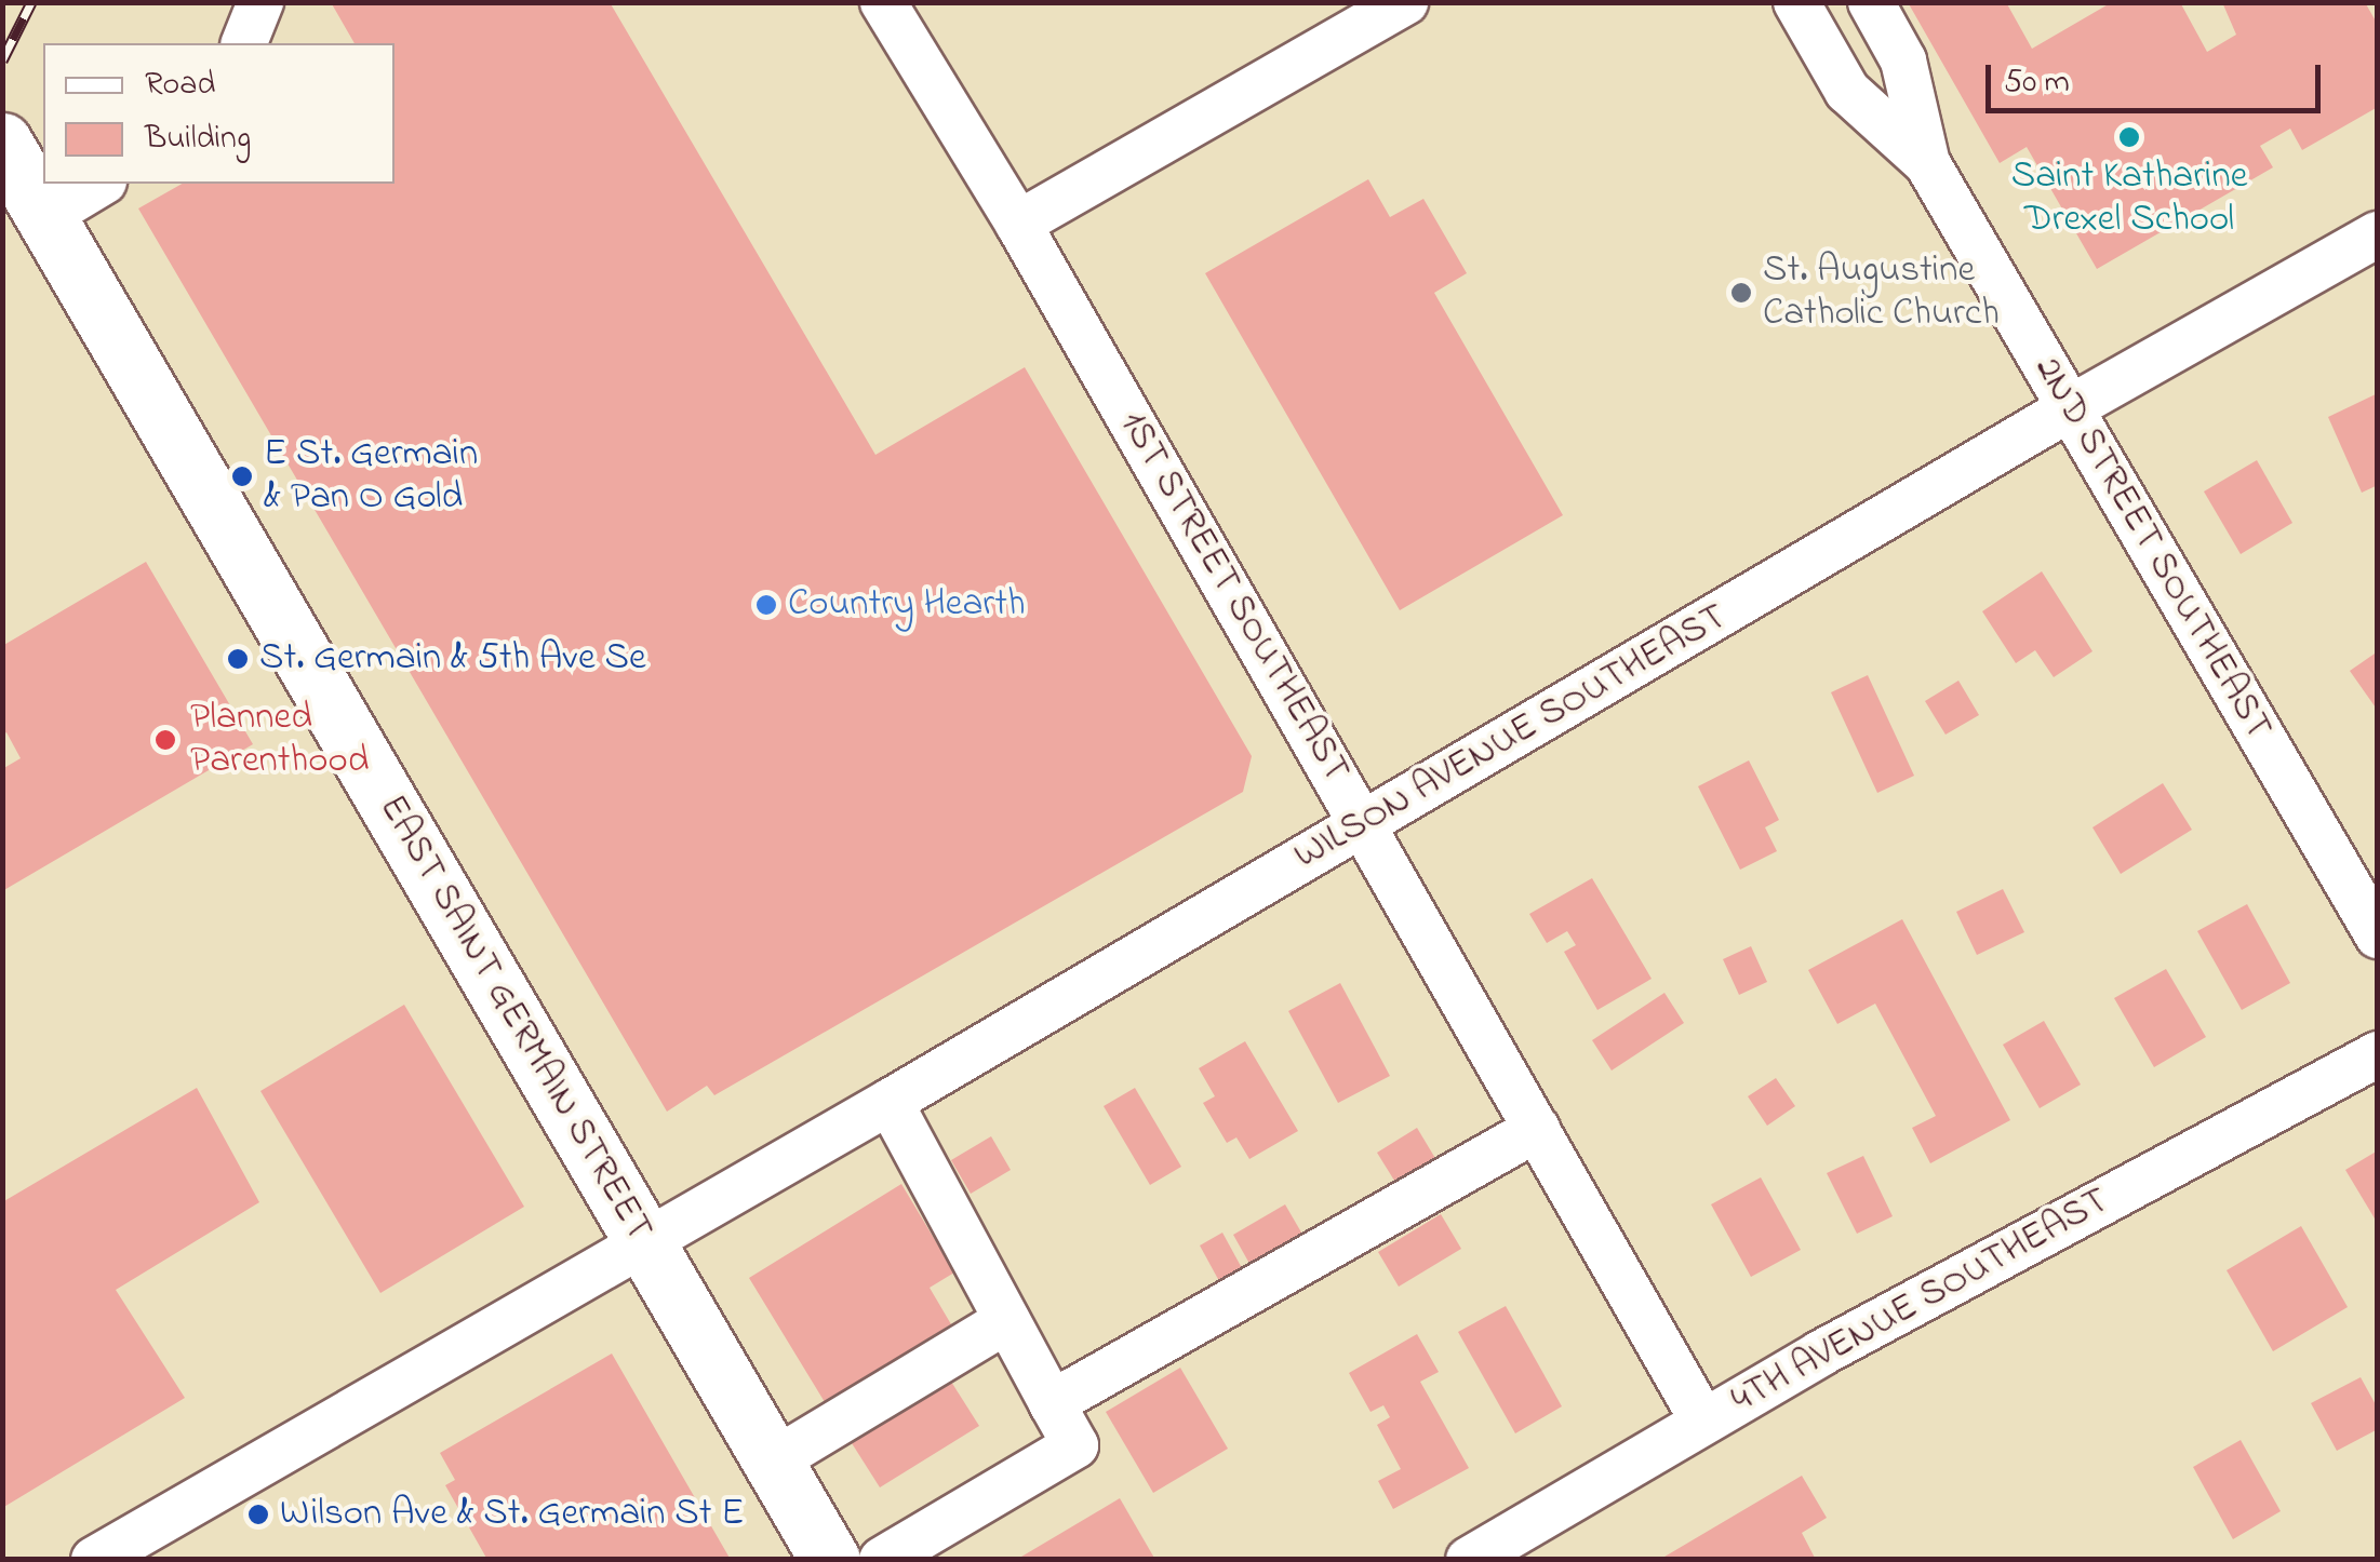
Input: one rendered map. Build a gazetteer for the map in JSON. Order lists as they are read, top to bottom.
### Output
{
  "streets": {
    "main road": ["EAST SAINT GERMAIN STREET"],
    "street": [
      "2ND STREET SOUTHEAST",
      "1ST STREET SOUTHEAST",
      "WILSON AVENUE SOUTHEAST",
      "4TH AVENUE SOUTHEAST"
    ]
  },
  "crossings": [
    ["2ND STREET SOUTHEAST", "WILSON AVENUE SOUTHEAST"],
    ["1ST STREET SOUTHEAST", "WILSON AVENUE SOUTHEAST"],
    ["1ST STREET SOUTHEAST", "4TH AVENUE SOUTHEAST"],
    ["WILSON AVENUE SOUTHEAST", "EAST SAINT GERMAIN STREET"]
  ],
  "places": [
    "Saint Katharine Drexel School",
    "St. Augustine Catholic Church",
    "E St. Germain & Pan O Gold",
    "Country Hearth",
    "St. Germain & 5th Ave Se",
    "Planned Parenthood",
    "Wilson Ave & St. Germain St E"
  ],
  "legend": ["Road", "Building"],
  "scale_bar": "50 m"
}
